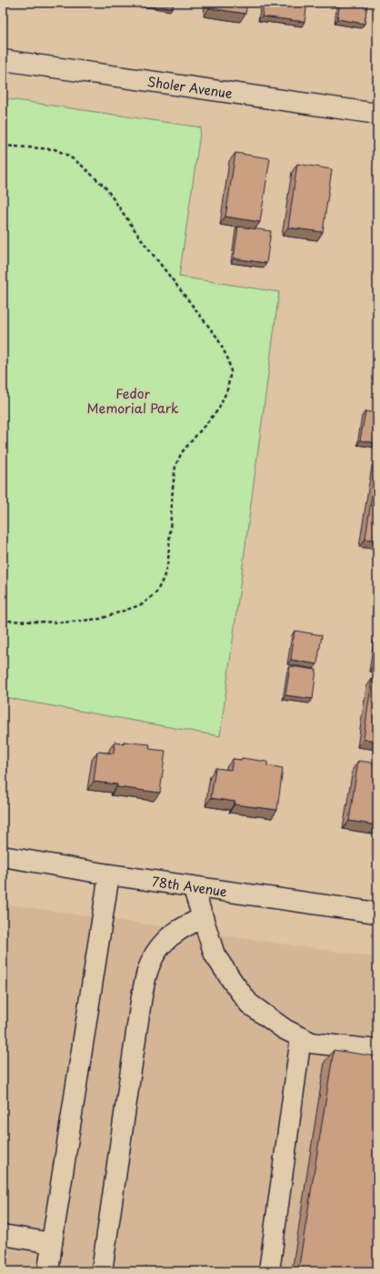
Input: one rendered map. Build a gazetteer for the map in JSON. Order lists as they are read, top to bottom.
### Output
{
  "streets": {
    "street": ["Sholer Avenue", "78th Avenue"]
  },
  "parks": ["Fedor Memorial Park"]
}
